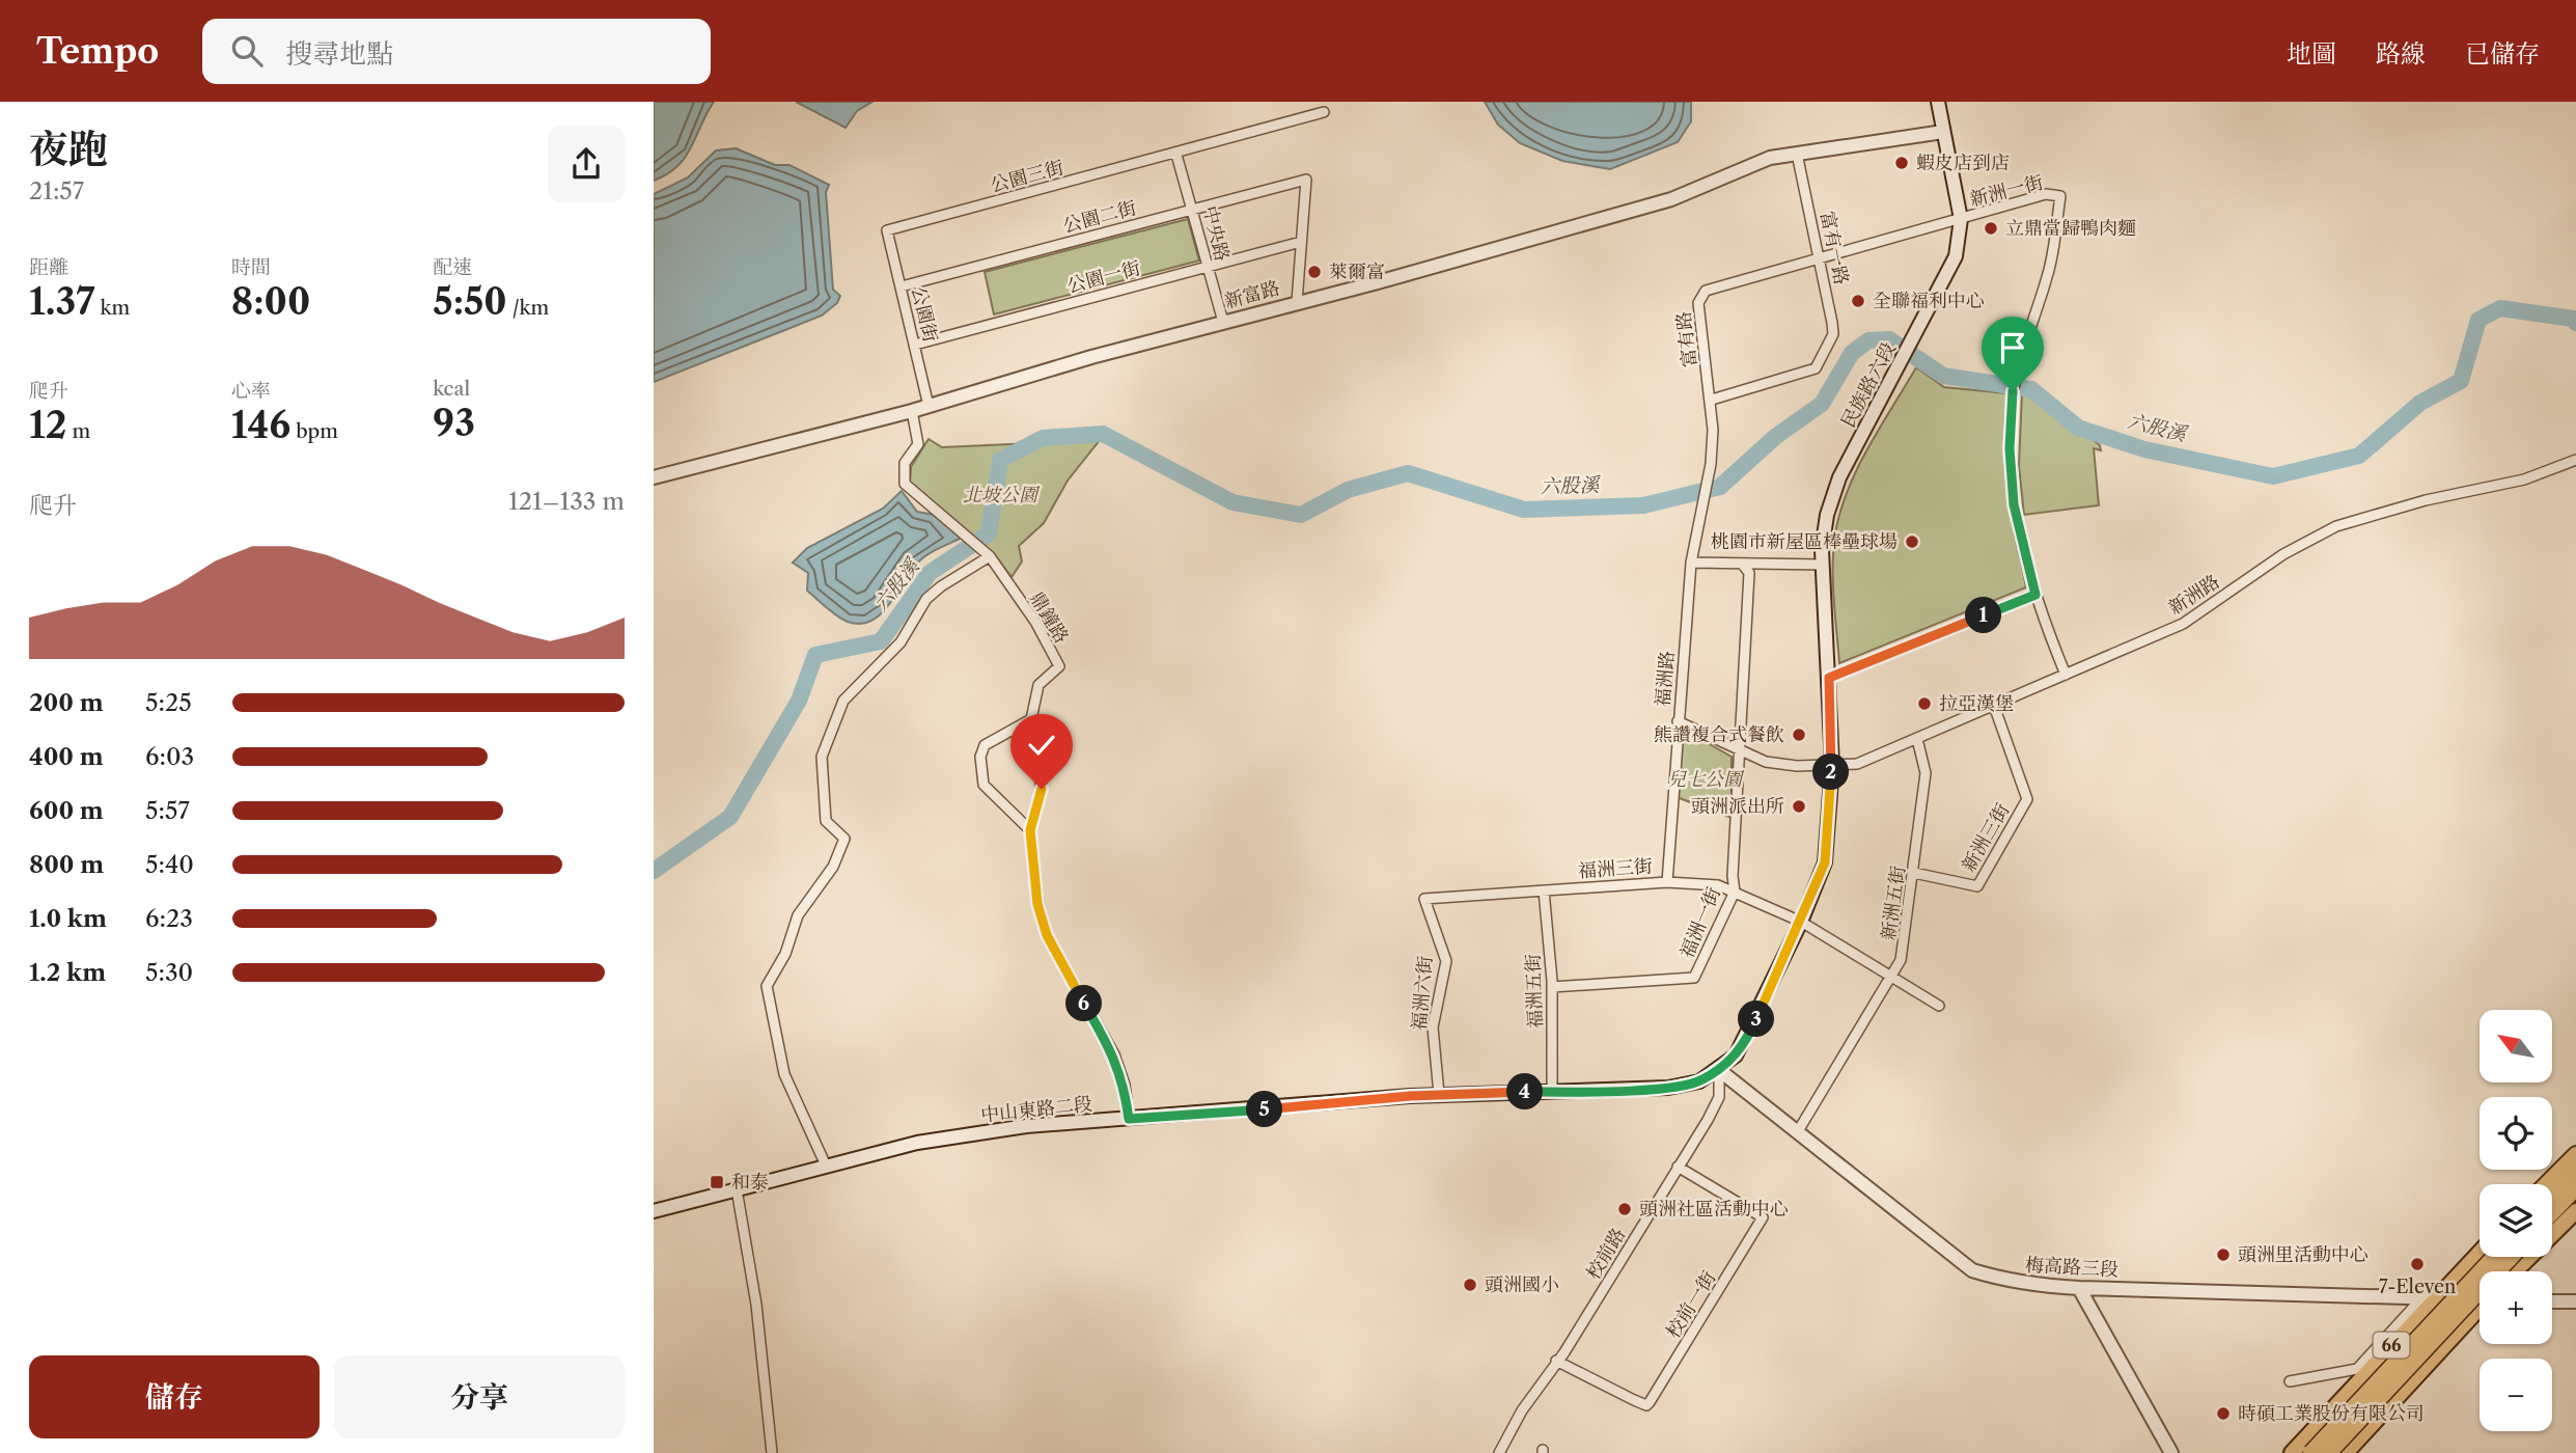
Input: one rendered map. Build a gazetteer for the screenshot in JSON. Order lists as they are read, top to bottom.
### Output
{
  "streets": {
    "highway": ["66"],
    "street": [
      "公園三街",
      "新洲一街",
      "公園二街",
      "中央路",
      "富有一路",
      "公園一街",
      "新富路",
      "公園街",
      "富有路",
      "民族路六段",
      "新洲路",
      "鼎鐘路",
      "福洲路",
      "新洲三街",
      "福洲三街",
      "新洲五街",
      "福洲一街",
      "福洲五街",
      "福洲六街",
      "中山東路二段",
      "校前路",
      "梅高路三段",
      "校前一街"
    ]
  },
  "crossings": [
    ["公園三街", "中央路"],
    ["公園三街", "公園街"],
    ["新洲一街", "富有路"],
    ["新洲一街", "民族路六段"],
    ["公園二街", "中央路"],
    ["公園二街", "公園一街"],
    ["公園二街", "公園街"],
    ["中央路", "公園一街"],
    ["中央路", "新富路"],
    ["富有一路", "新富路"],
    ["富有一路", "富有路"],
    ["公園一街", "公園街"],
    ["新富路", "公園街"],
    ["新富路", "民族路六段"],
    ["新富路", "鼎鐘路"],
    ["富有路", "民族路六段"],
    ["富有路", "福洲路"],
    ["民族路六段", "中山東路二段"],
    ["新洲路", "福洲路"],
    ["新洲路", "新洲三街"],
    ["新洲路", "新洲五街"],
    ["新洲路", "中山東路二段"],
    ["福洲路", "福洲一街"],
    ["福洲路", "中山東路二段"],
    ["新洲三街", "新洲五街"],
    ["福洲三街", "新洲五街"],
    ["福洲三街", "福洲一街"],
    ["福洲三街", "福洲五街"],
    ["福洲三街", "福洲六街"],
    ["福洲三街", "中山東路二段"],
    ["新洲五街", "梅高路三段"],
    ["福洲一街", "福洲五街"],
    ["福洲五街", "中山東路二段"],
    ["福洲六街", "中山東路二段"],
    ["中山東路二段", "校前路"],
    ["中山東路二段", "梅高路三段"],
    ["校前路", "梅高路三段"],
    ["校前路", "校前一街"],
    ["梅高路三段", "66"]
  ],
  "water": ["六股溪"],
  "parks": ["北坡公園", "兒七公園"],
  "places": {
    "other": [
      "蝦皮店到店",
      "立鼎當歸鴨肉麵",
      "萊爾富",
      "全聯福利中心",
      "桃園市新屋區棒壘球場",
      "拉亞漢堡",
      "熊讚複合式餐飲",
      "頭洲派出所",
      "頭洲社區活動中心",
      "頭洲里活動中心",
      "7-Eleven",
      "頭洲國小",
      "時碩工業股份有限公司"
    ],
    "transit": ["和泰"]
  },
  "north": "top left",
  "page": {
    "header": "Tempo",
    "search": "搜尋地點",
    "nav": ["地圖", "路線", "已儲存"],
    "heading": ["夜跑", "21:57"],
    "stats": [
      ["距離", "1.37 km"],
      ["時間", "8:00"],
      ["配速", "5:50 /km"],
      ["爬升", "12 m"],
      ["心率", "146 bpm"],
      ["kcal", "93"]
    ],
    "chart": ["爬升", "121–133 m"],
    "pins": [
      "1",
      "2",
      "6",
      "3",
      "4",
      "5"
    ],
    "list": [
      {
        "name": "200 m",
        "note": "5:25"
      },
      {
        "name": "400 m",
        "note": "6:03"
      },
      {
        "name": "600 m",
        "note": "5:57"
      },
      {
        "name": "800 m",
        "note": "5:40"
      },
      {
        "name": "1.0 km",
        "note": "6:23"
      },
      {
        "name": "1.2 km",
        "note": "5:30"
      }
    ],
    "map_buttons": ["+", "−"],
    "buttons": ["儲存", "分享"]
  }
}
